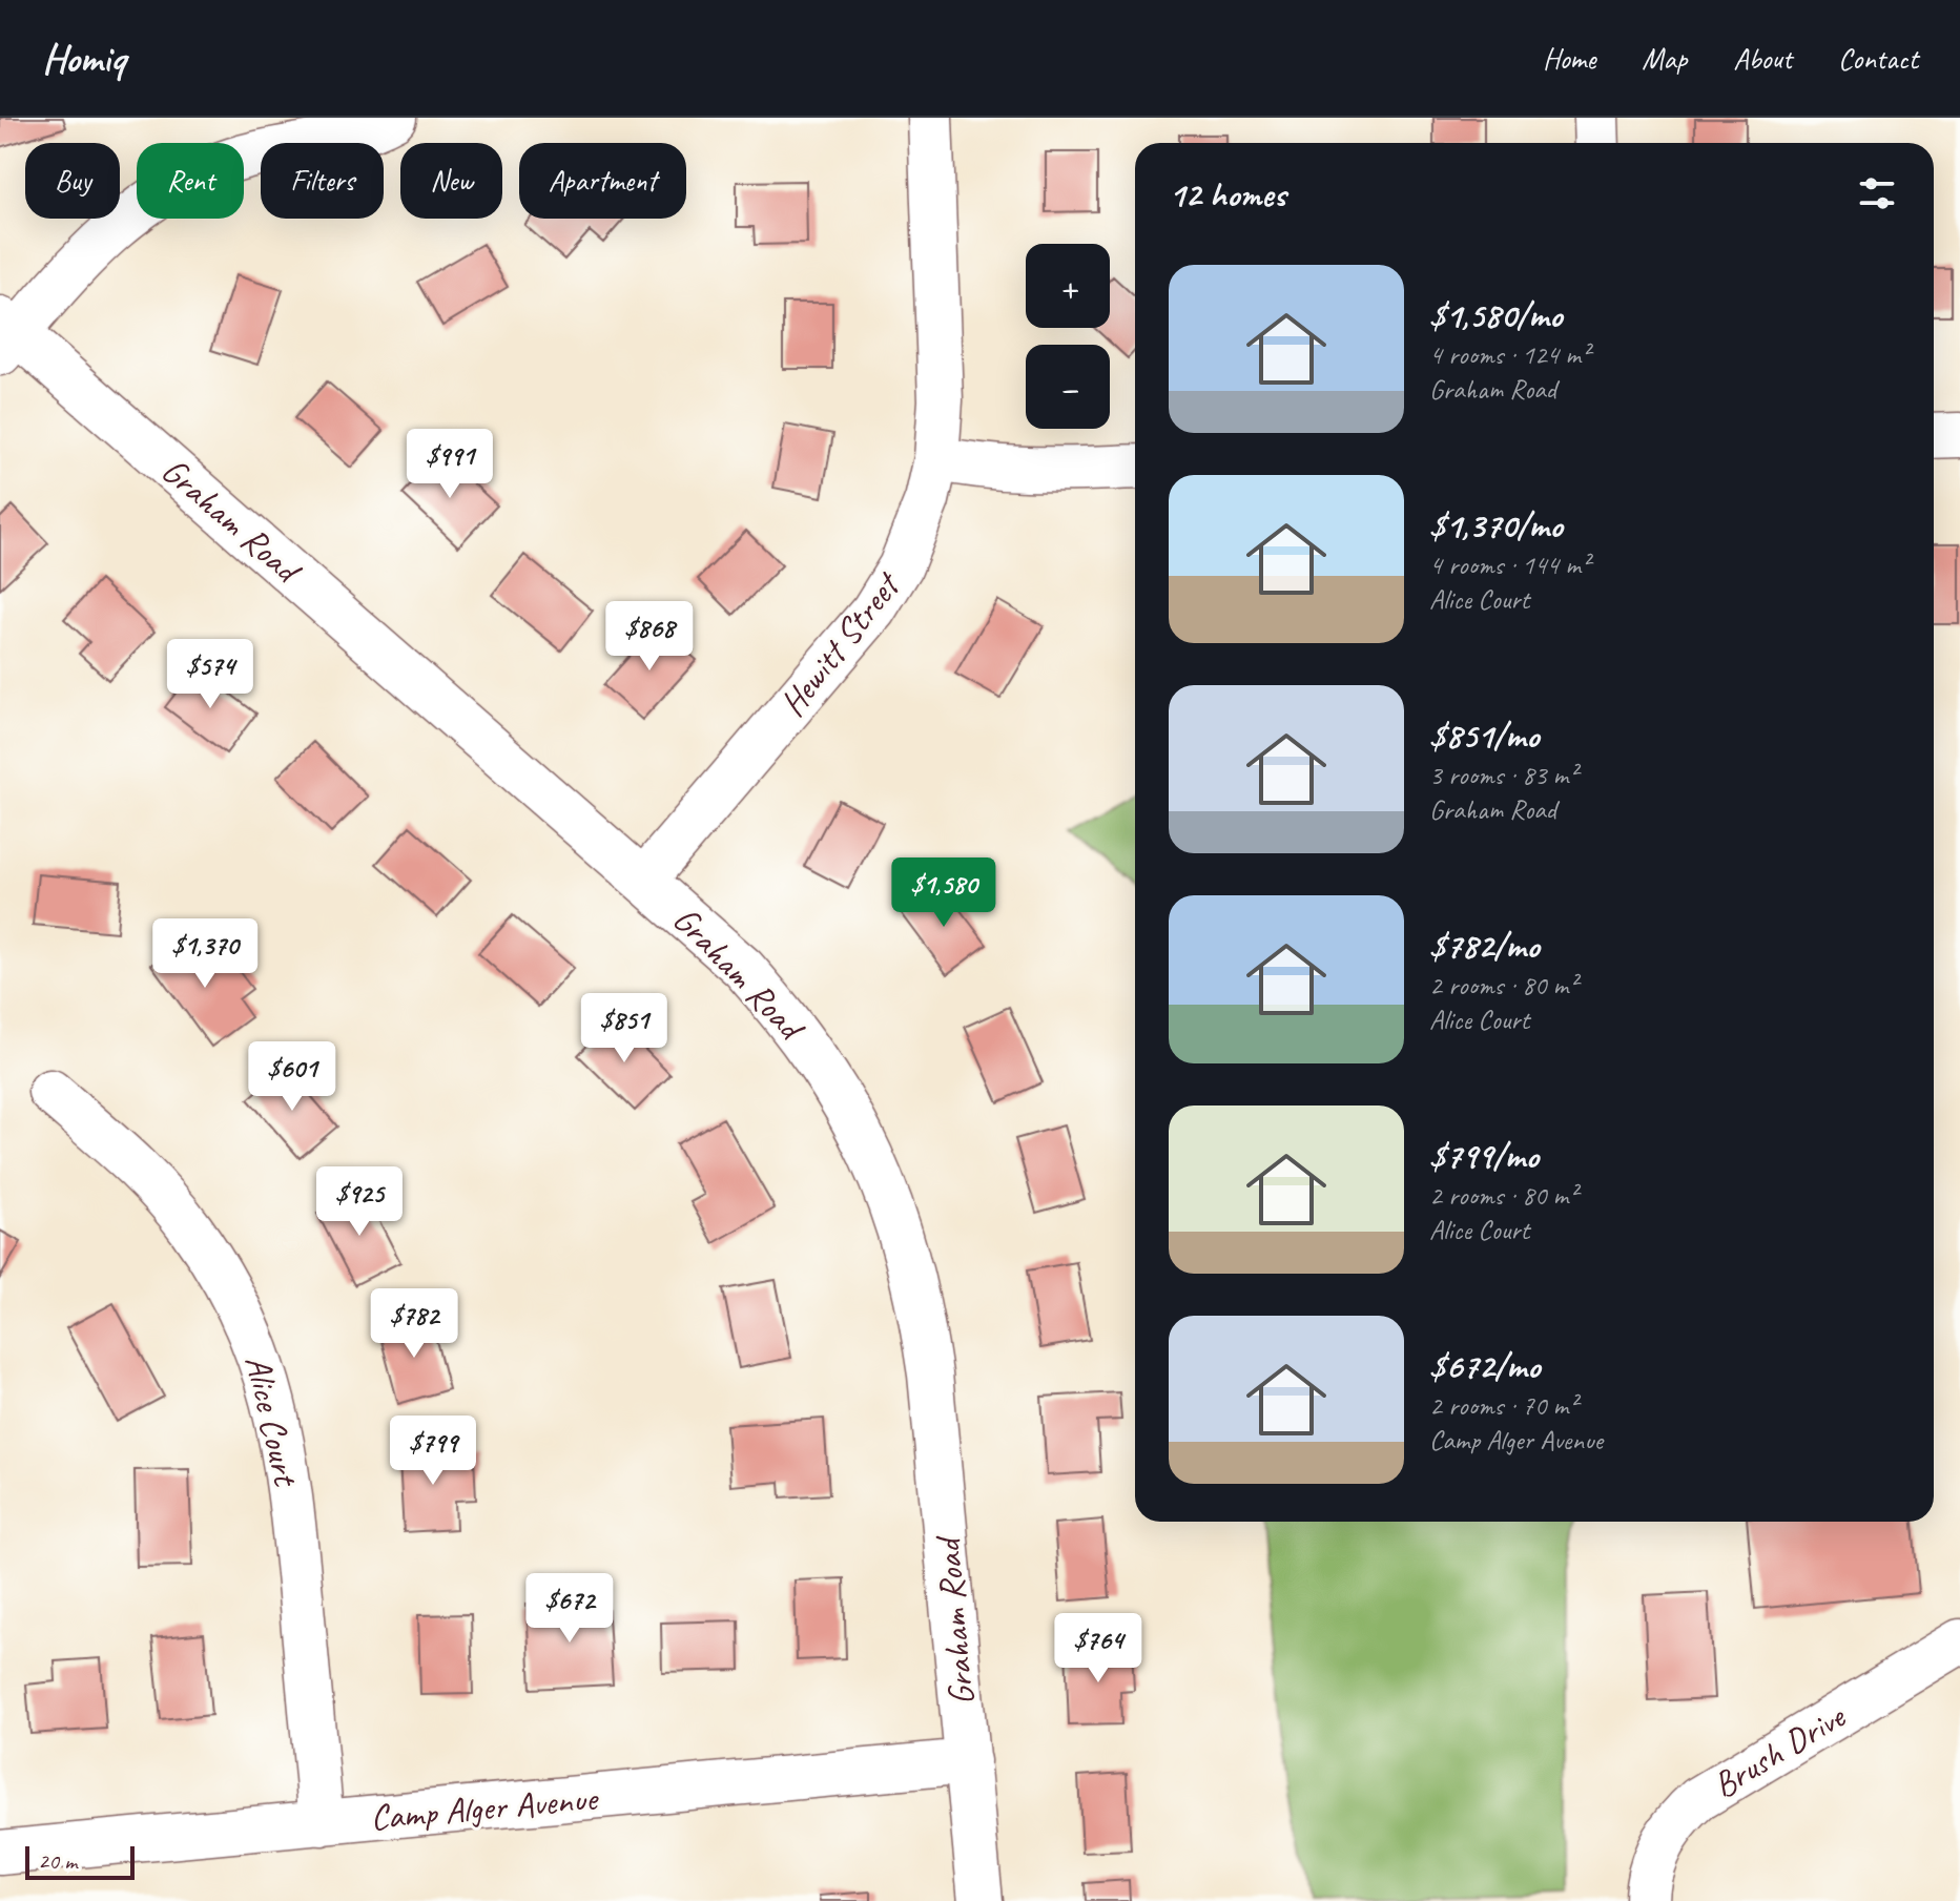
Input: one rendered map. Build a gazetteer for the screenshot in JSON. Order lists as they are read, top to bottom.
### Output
{
  "streets": {
    "street": [
      "Graham Road",
      "Hewitt Street",
      "Alice Court",
      "Brush Drive",
      "Camp Alger Avenue"
    ]
  },
  "crossings": [
    ["Graham Road", "Hewitt Street"],
    ["Graham Road", "Camp Alger Avenue"],
    ["Alice Court", "Camp Alger Avenue"]
  ],
  "scale_bar": "20 m",
  "page": {
    "header": "Homiq",
    "nav": [
      "Home",
      "Map",
      "About",
      "Contact"
    ],
    "chip": [
      "Buy",
      "Rent",
      "Filters",
      "New",
      "Apartment"
    ],
    "heading": "12 homes",
    "map_buttons": ["+", "−"],
    "list": [
      {
        "name": "$1,580/mo",
        "note": "4 rooms · 124 m² · Graham Road"
      },
      {
        "name": "$1,370/mo",
        "note": "4 rooms · 144 m² · Alice Court"
      },
      {
        "name": "$851/mo",
        "note": "3 rooms · 83 m² · Graham Road"
      },
      {
        "name": "$782/mo",
        "note": "2 rooms · 80 m² · Alice Court"
      },
      {
        "name": "$799/mo",
        "note": "2 rooms · 80 m² · Alice Court"
      },
      {
        "name": "$672/mo",
        "note": "2 rooms · 70 m² · Camp Alger Avenue"
      }
    ],
    "price": [
      "$991",
      "$868",
      "$574",
      "$1,580",
      "$1,370",
      "$851",
      "$601",
      "$925",
      "$782",
      "$799",
      "$672",
      "$764"
    ],
    "scale": "20 m"
  }
}
